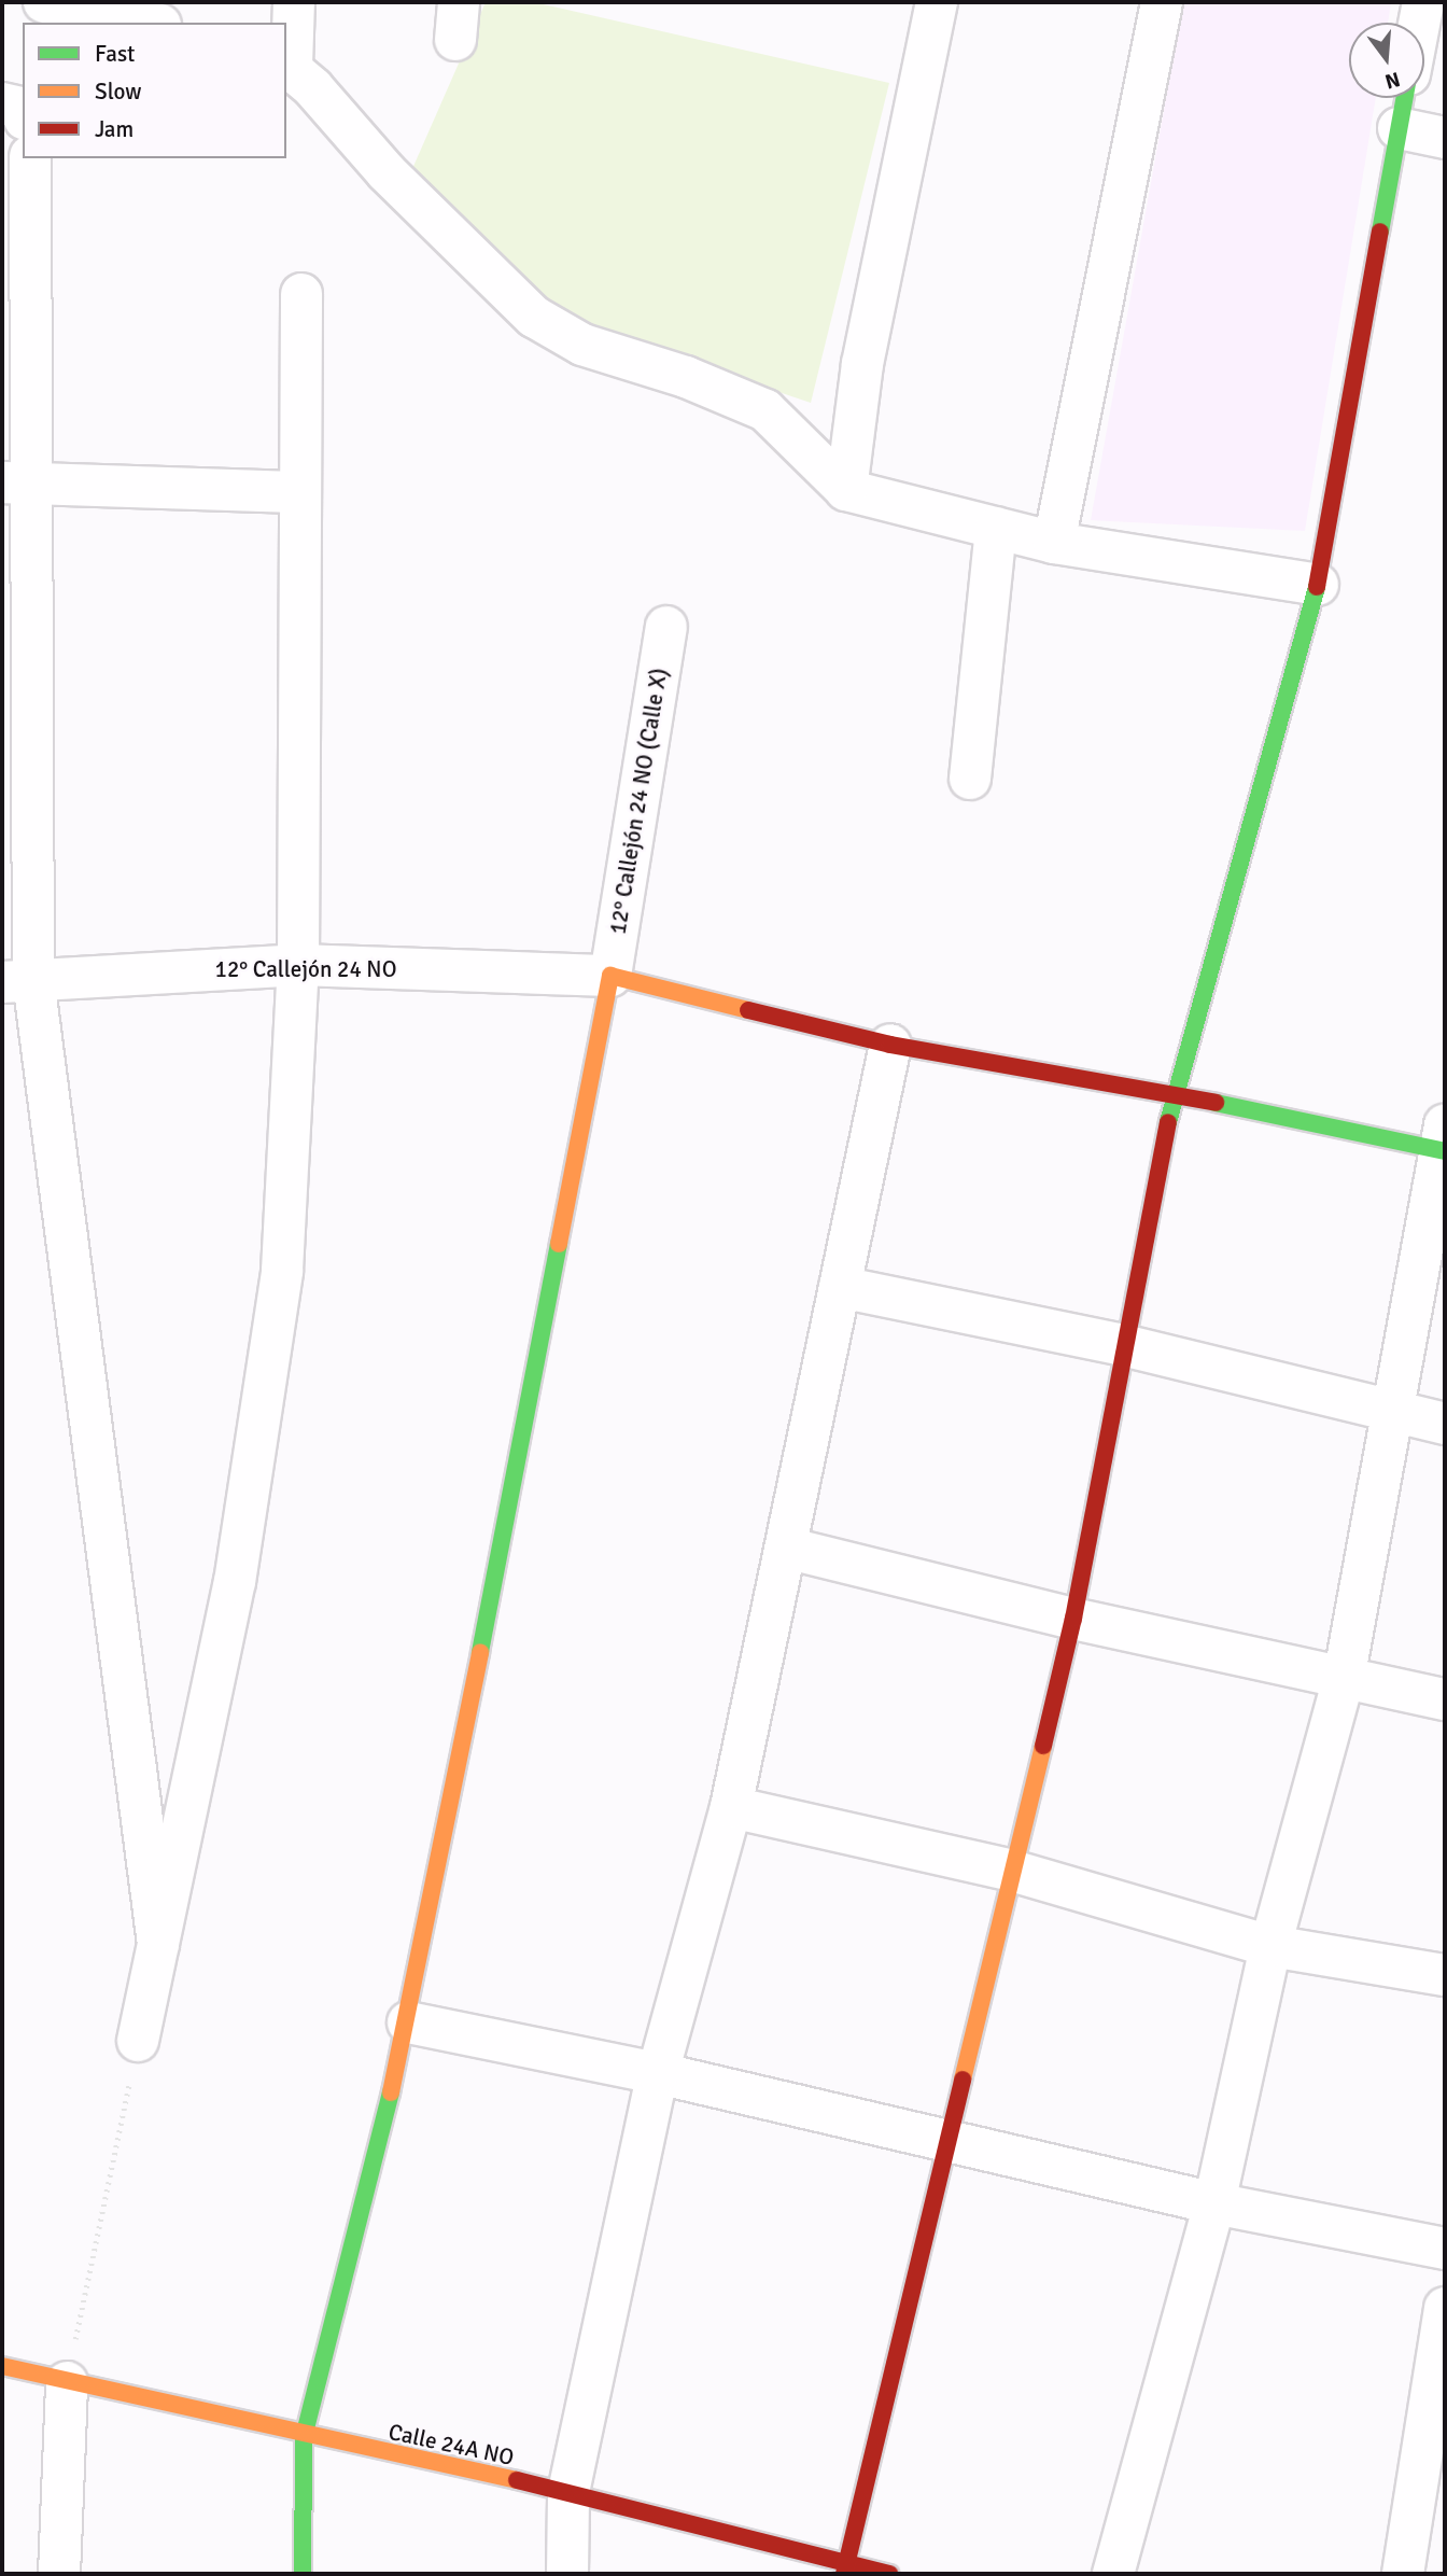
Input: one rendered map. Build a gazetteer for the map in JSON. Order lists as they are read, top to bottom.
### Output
{
  "streets": {
    "street": ["12° Callejón 24 NO (Calle X)", "12° Callejón 24 NO", "Calle 24A NO"]
  },
  "crossings": [
    ["12° Callejón 24 NO (Calle X)", "12° Callejón 24 NO"]
  ],
  "legend": ["Fast", "Slow", "Jam"],
  "north": "bottom"
}
